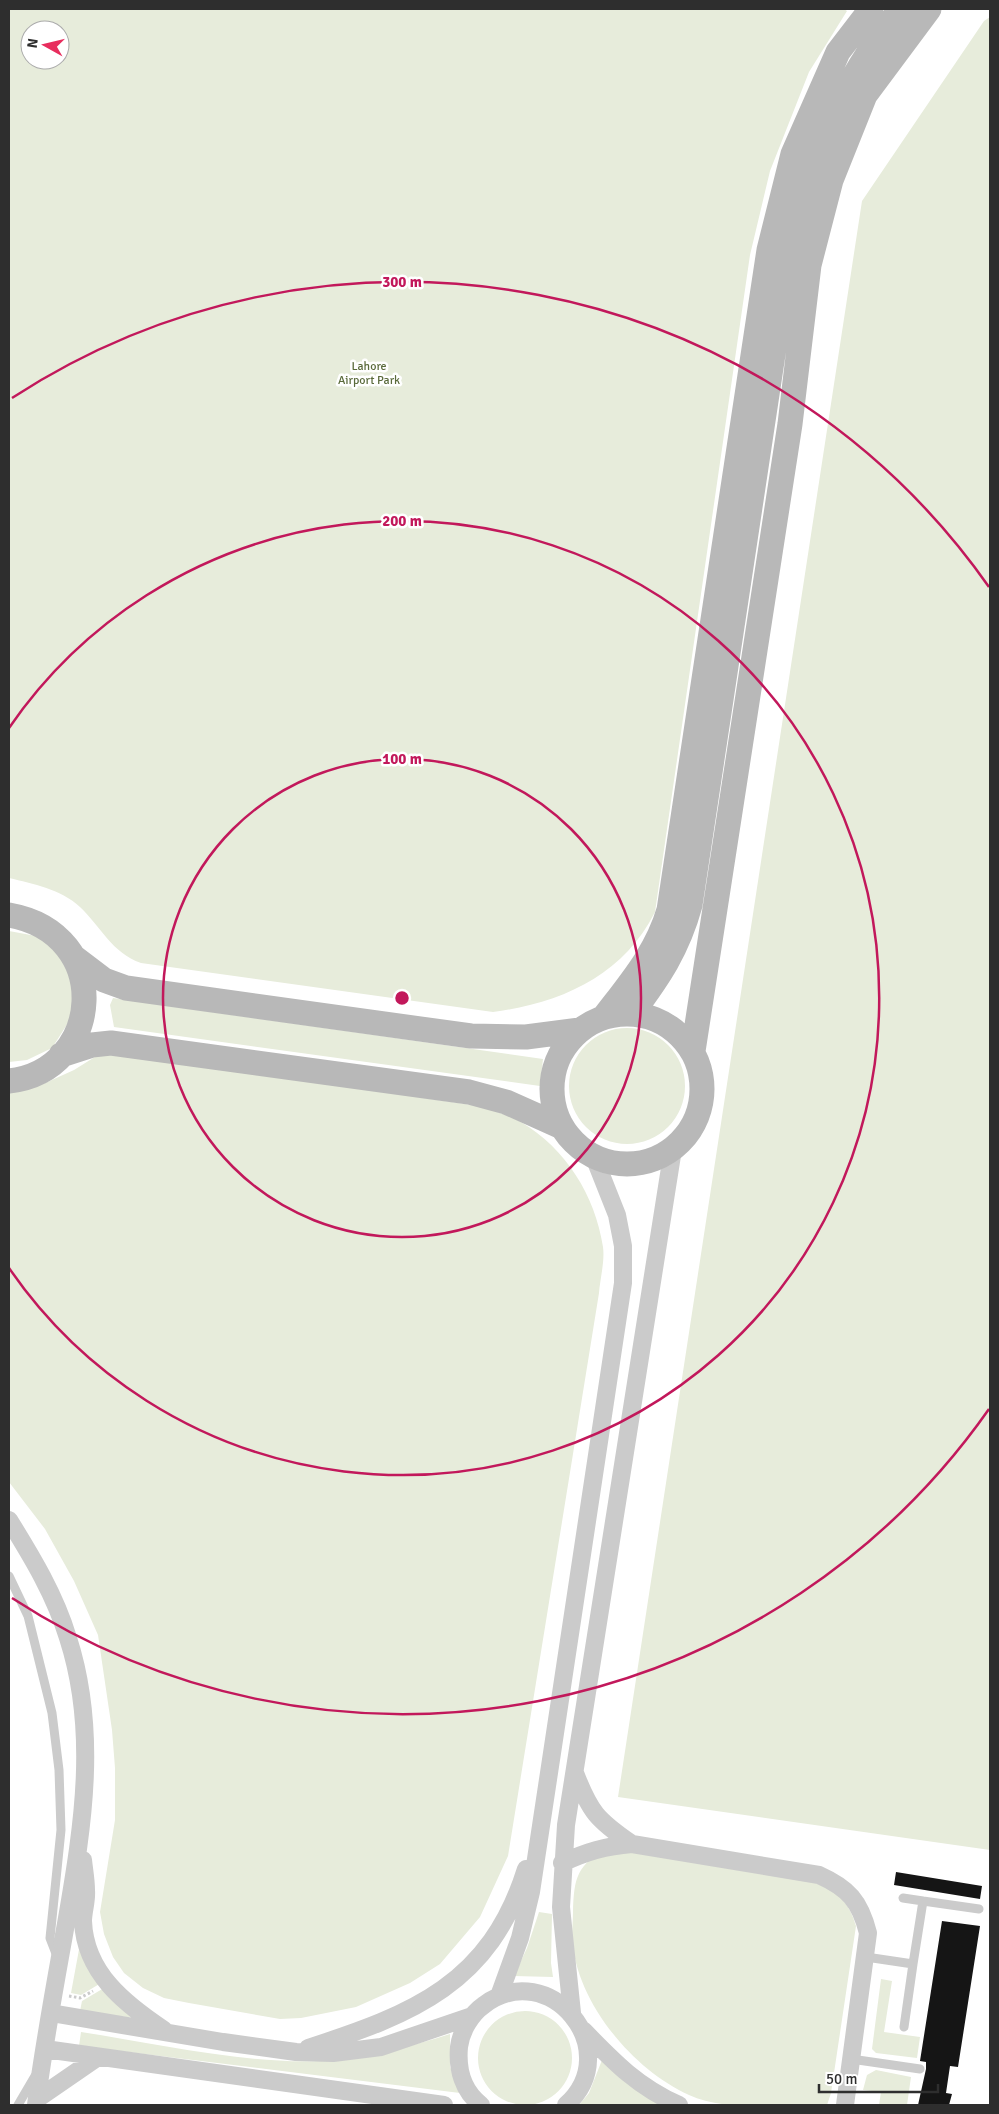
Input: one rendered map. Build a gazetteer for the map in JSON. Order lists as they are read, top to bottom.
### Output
{
  "parks": ["Lahore Airport Park"],
  "scale_bar": "50 m",
  "north": "left",
  "rings": ["300 m", "200 m", "100 m"]
}
